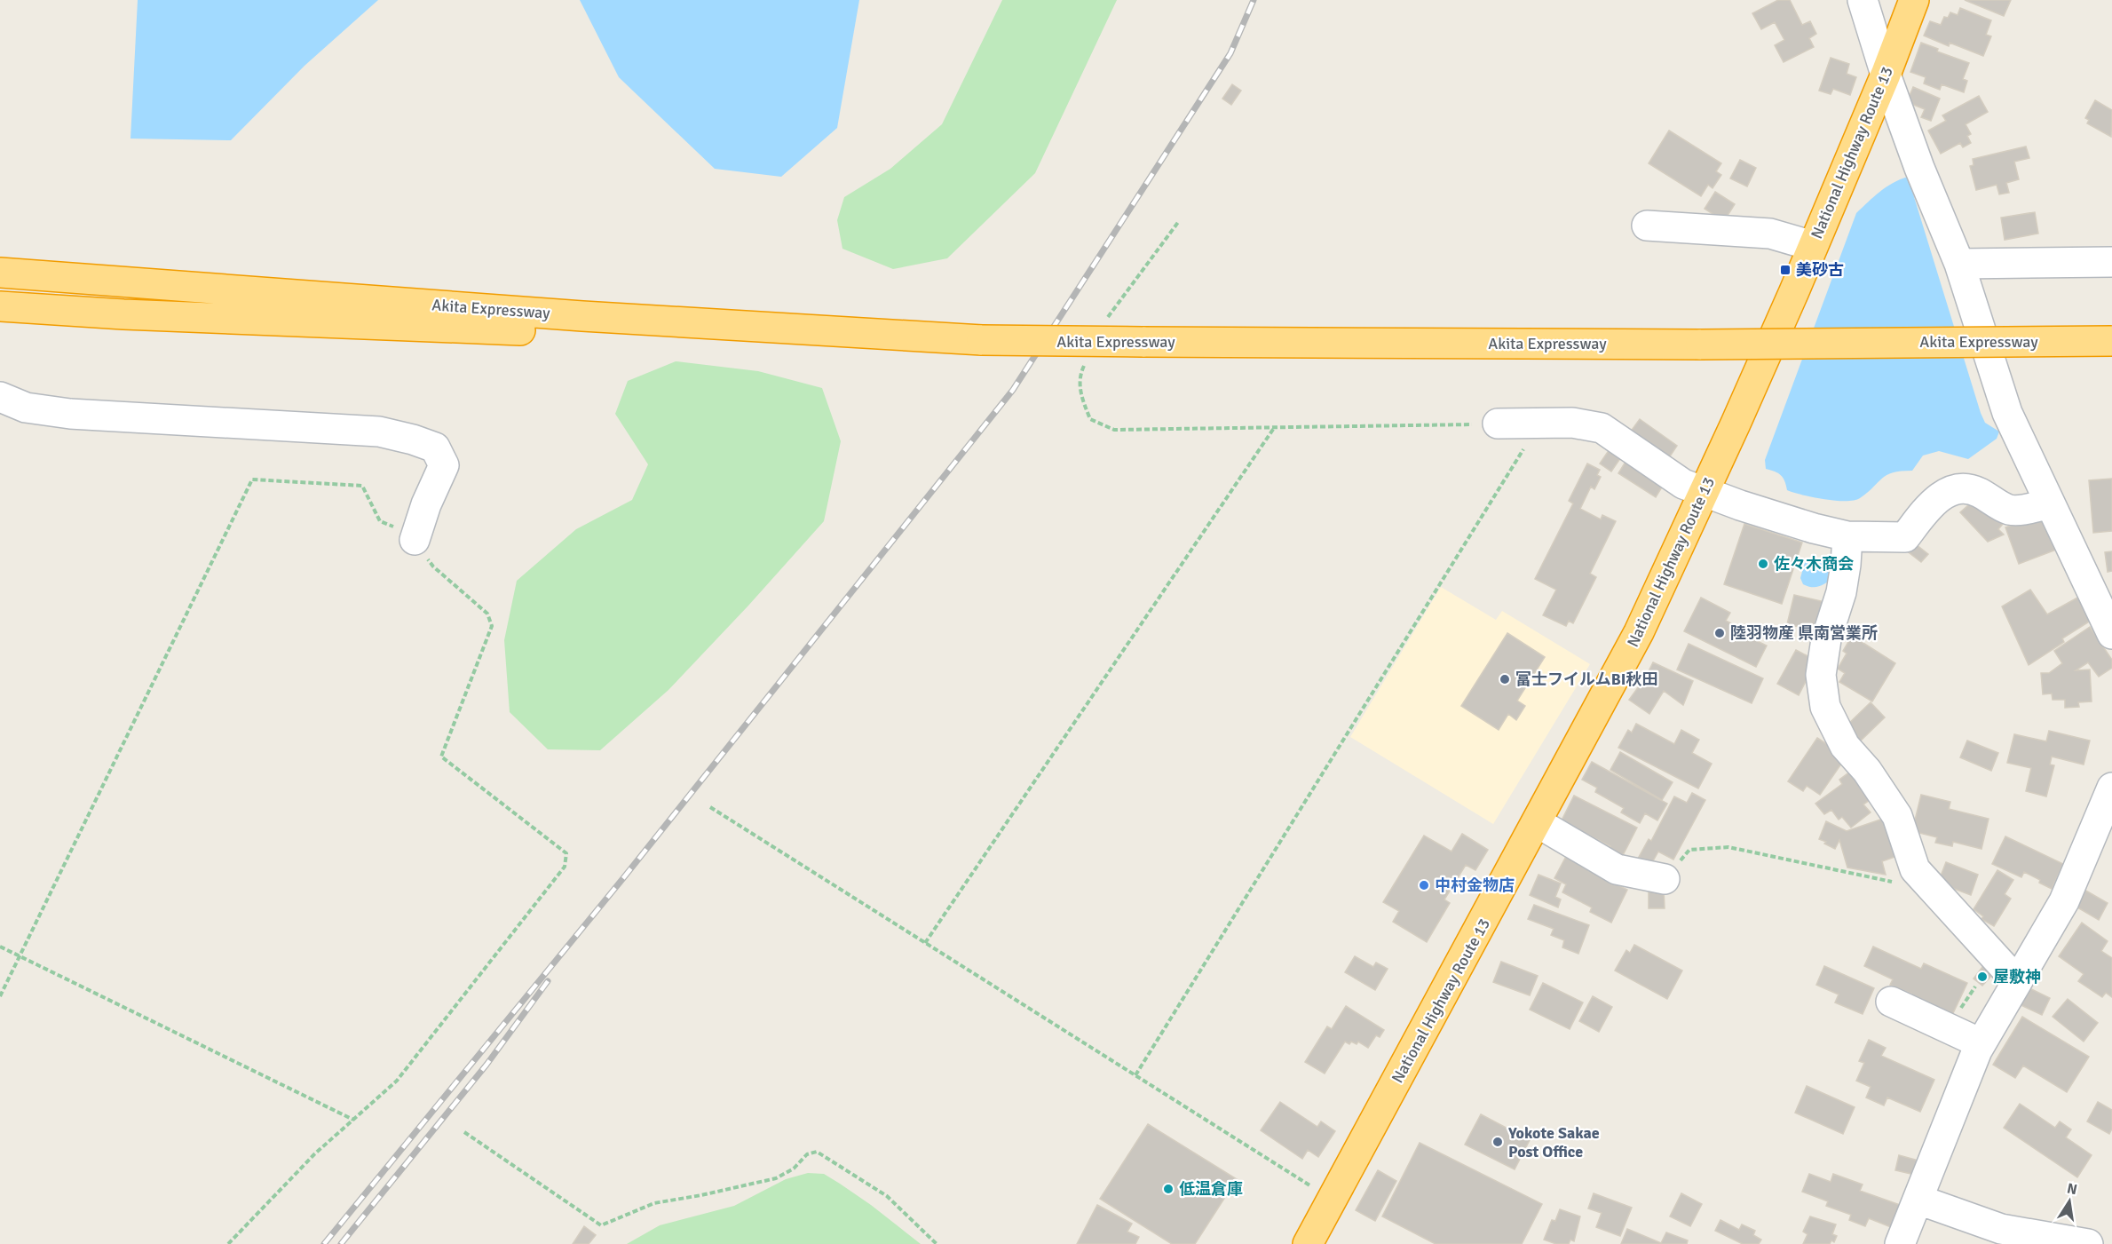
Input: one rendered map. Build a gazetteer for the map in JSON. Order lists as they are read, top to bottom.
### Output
{
  "streets": {
    "highway": ["National Highway Route 13", "Akita Expressway"]
  },
  "places": {
    "transit": ["美砂古"],
    "other": [
      "佐々木商会",
      "陸羽物産 県南営業所",
      "富士フイルムBI秋田",
      "中村金物店",
      "屋敷神",
      "Yokote Sakae Post Office",
      "低温倉庫"
    ]
  },
  "north": "top"
}
